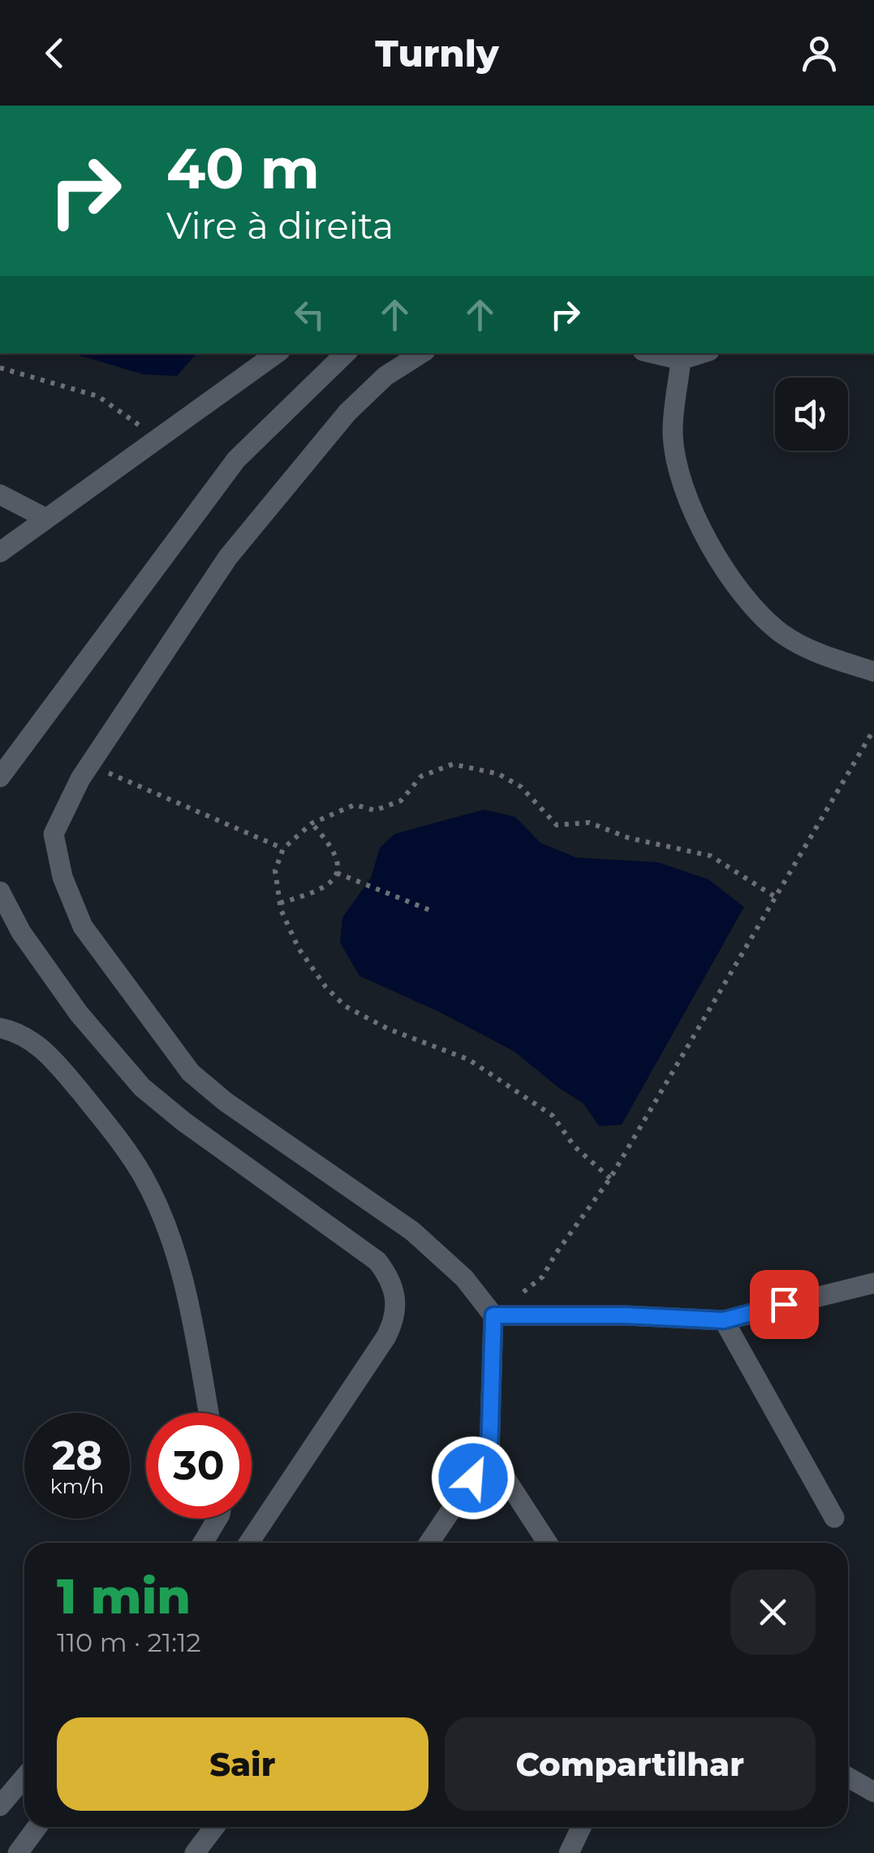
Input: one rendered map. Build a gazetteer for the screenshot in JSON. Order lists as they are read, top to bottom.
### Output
{
  "page": {
    "header": "Turnly",
    "turn": ["40 m", "Vire à direita"],
    "speed": "28 km/h",
    "limit": "30",
    "heading": ["1 min", "110 m · 21:12"],
    "buttons": ["Sair", "Compartilhar"]
  }
}
